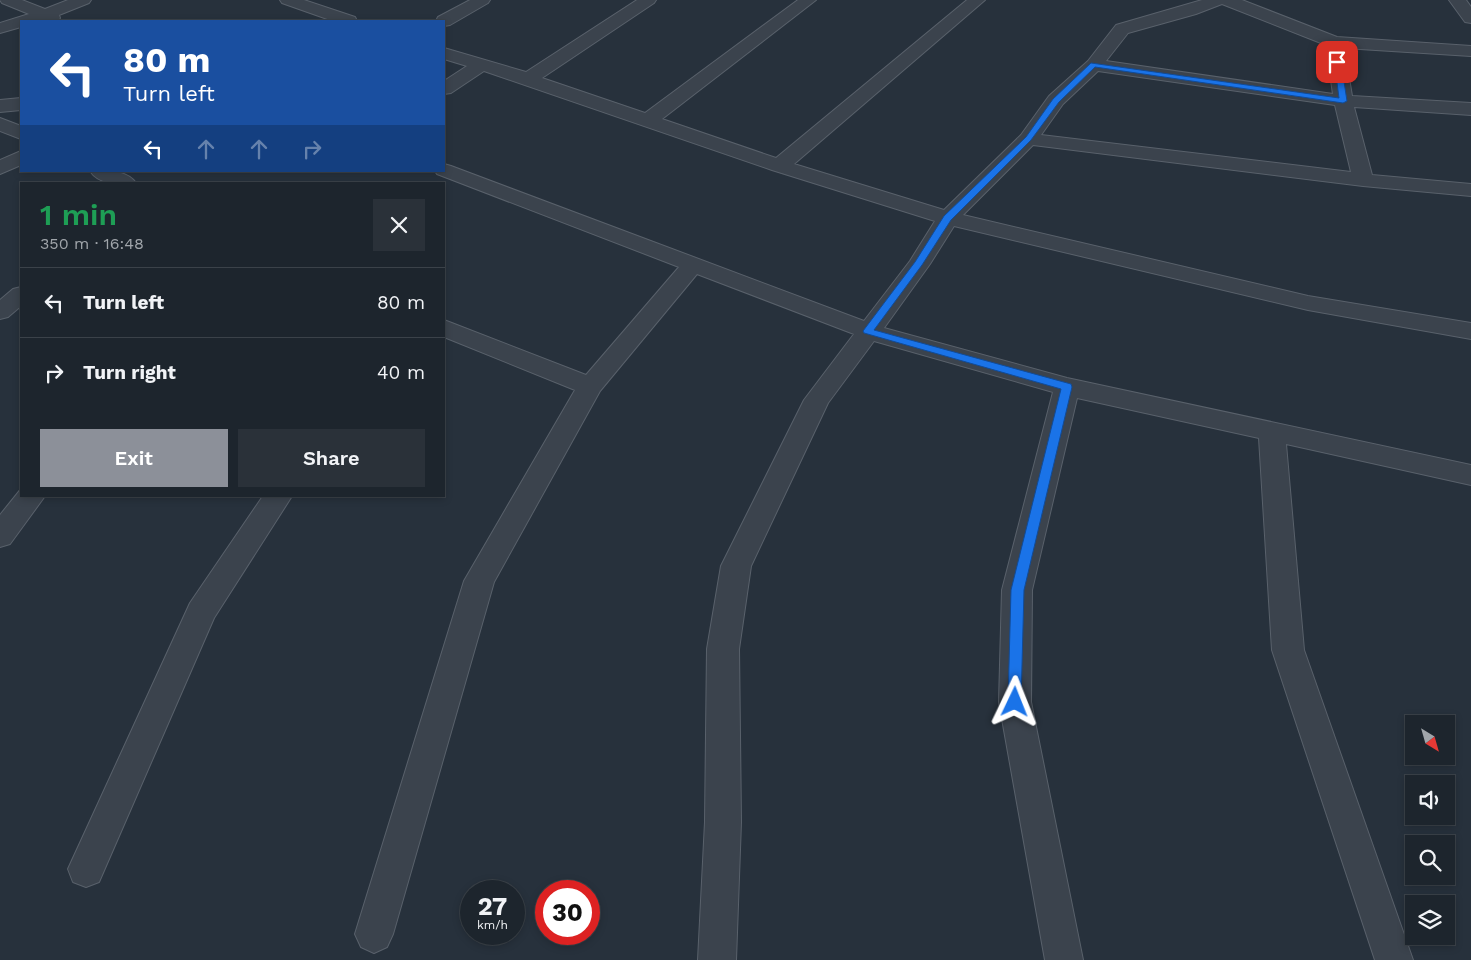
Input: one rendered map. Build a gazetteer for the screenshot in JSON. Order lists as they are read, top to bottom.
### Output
{
  "north": "bottom right",
  "page": {
    "turn": ["80 m", "Turn left"],
    "heading": ["1 min", "350 m · 16:48"],
    "list": [
      {
        "name": "Turn left",
        "value": "80 m"
      },
      {
        "name": "Turn right",
        "value": "40 m"
      }
    ],
    "buttons": ["Exit", "Share"],
    "speed": "27 km/h",
    "limit": "30"
  }
}
